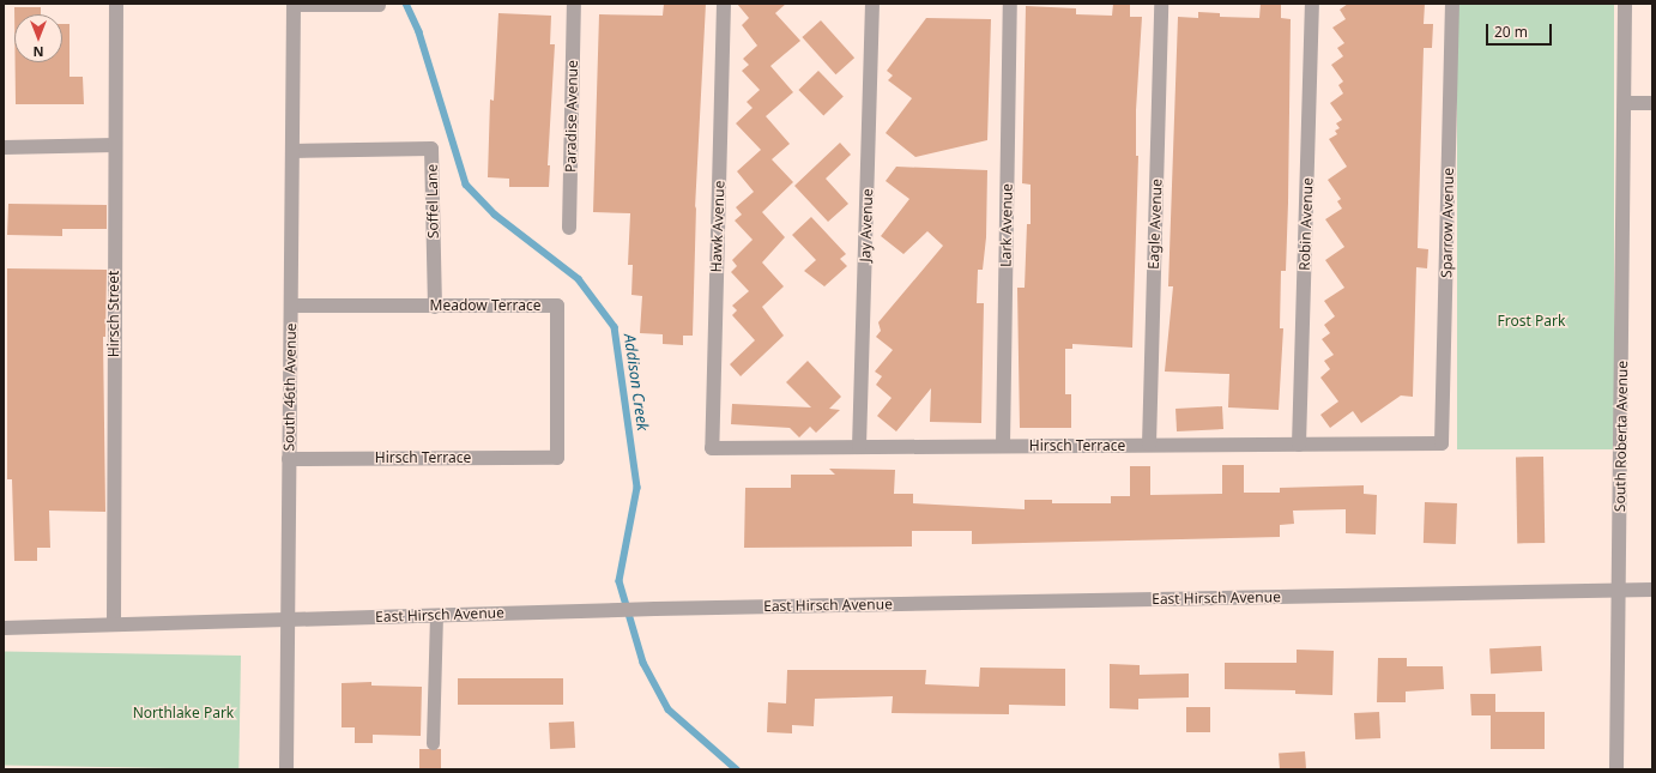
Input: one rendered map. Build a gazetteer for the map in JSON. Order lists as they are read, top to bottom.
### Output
{
  "streets": {
    "street": [
      "Paradise Avenue",
      "Soffel Lane",
      "Sparrow Avenue",
      "Eagle Avenue",
      "Robin Avenue",
      "Jay Avenue",
      "Lark Avenue",
      "Hawk Avenue",
      "Meadow Terrace",
      "Hirsch Street",
      "South 46th Avenue",
      "South Roberta Avenue",
      "Hirsch Terrace",
      "East Hirsch Avenue"
    ]
  },
  "crossings": [
    ["Soffel Lane", "Meadow Terrace"],
    ["Soffel Lane", "South 46th Avenue"],
    ["Sparrow Avenue", "Hirsch Terrace"],
    ["Eagle Avenue", "Hirsch Terrace"],
    ["Robin Avenue", "Hirsch Terrace"],
    ["Jay Avenue", "Hirsch Terrace"],
    ["Lark Avenue", "Hirsch Terrace"],
    ["Hawk Avenue", "Hirsch Terrace"],
    ["Meadow Terrace", "South 46th Avenue"],
    ["Meadow Terrace", "Hirsch Terrace"],
    ["Hirsch Street", "East Hirsch Avenue"],
    ["South 46th Avenue", "Hirsch Terrace"],
    ["South 46th Avenue", "East Hirsch Avenue"],
    ["South Roberta Avenue", "East Hirsch Avenue"]
  ],
  "water": ["Addison Creek"],
  "parks": ["Frost Park", "Northlake Park"],
  "scale_bar": "20 m",
  "north": "bottom"
}
